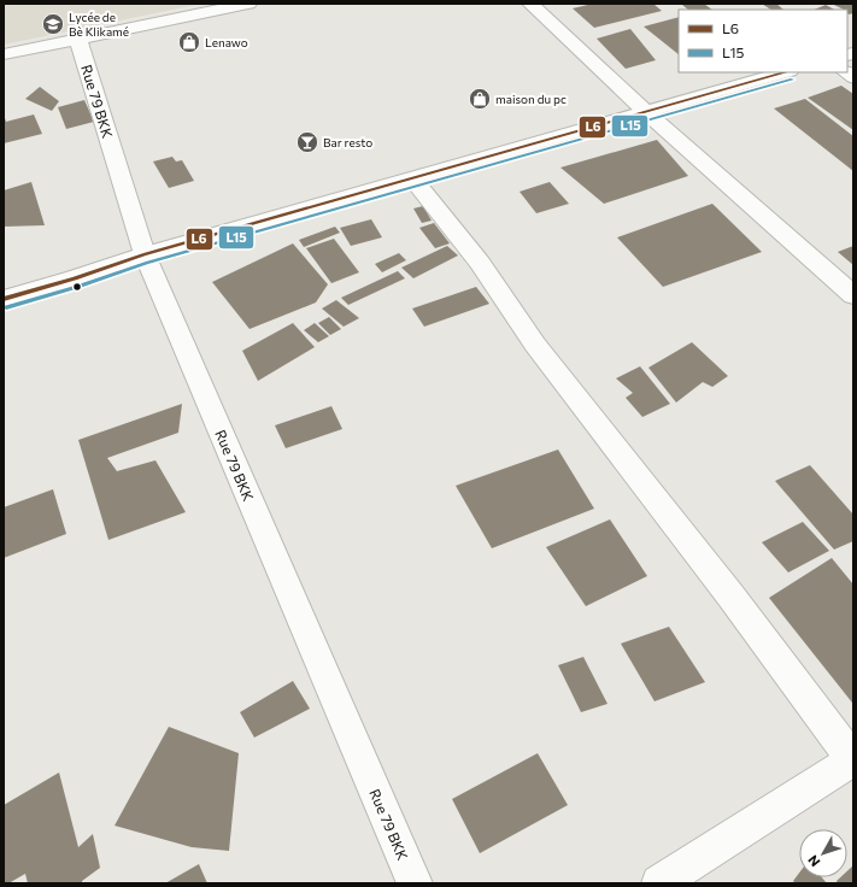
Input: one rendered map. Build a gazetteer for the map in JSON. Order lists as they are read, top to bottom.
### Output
{
  "streets": {
    "street": ["Rue 79 BKK"]
  },
  "places": {
    "school or university": ["Lycée de Bè Klikamé"],
    "shop": ["Lenawo", "maison du pc"],
    "bar": ["Bar resto"]
  },
  "lines": ["transit line L6", "transit line L15"],
  "legend": ["L6", "L15"],
  "north": "bottom left"
}
